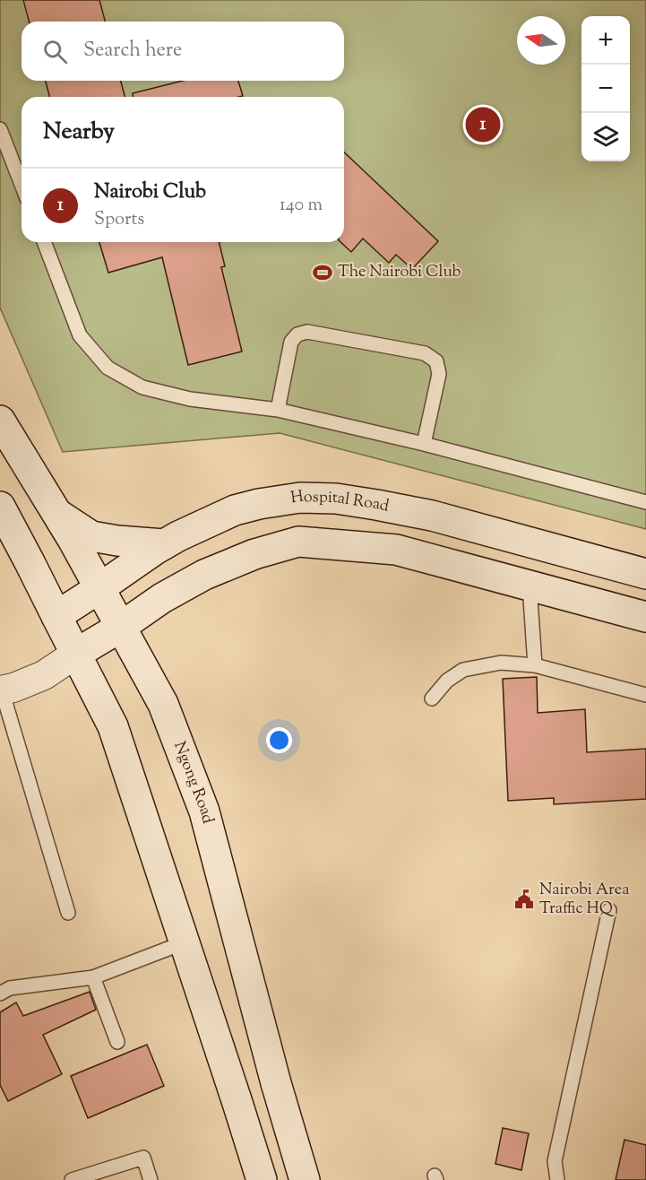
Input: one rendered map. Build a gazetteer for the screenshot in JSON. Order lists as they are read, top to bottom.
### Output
{
  "streets": {
    "main road": ["Hospital Road", "Ngong Road"]
  },
  "crossings": [
    ["Hospital Road", "Ngong Road"]
  ],
  "places": {
    "sports": ["The Nairobi Club"],
    "public building": ["Nairobi Area Traffic HQ"]
  },
  "north": "left",
  "page": {
    "map_buttons": ["+", "−"],
    "search": "Search here",
    "heading": "Nearby",
    "pins": "1",
    "list": [
      {
        "mark": "1",
        "name": "Nairobi Club",
        "note": "Sports",
        "value": "140 m"
      }
    ]
  }
}
